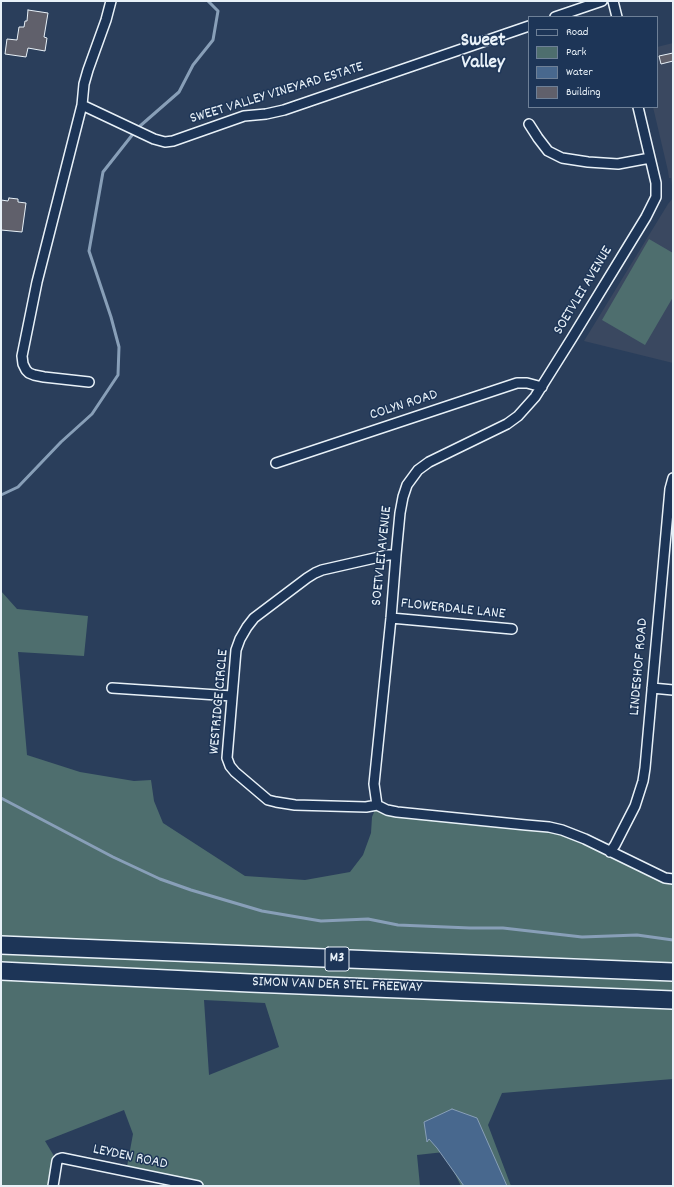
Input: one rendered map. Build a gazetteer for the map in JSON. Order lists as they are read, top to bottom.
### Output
{
  "streets": {
    "highway": ["M3", "SIMON VAN DER STEL FREEWAY"],
    "street": [
      "SWEET VALLEY VINEYARD ESTATE",
      "SOETVLEI AVENUE",
      "COLYN ROAD",
      "FLOWERDALE LANE",
      "LINDESHOF ROAD",
      "WESTRIDGE CIRCLE",
      "LEYDEN ROAD"
    ]
  },
  "crossings": [
    ["SOETVLEI AVENUE", "COLYN ROAD"],
    ["SOETVLEI AVENUE", "FLOWERDALE LANE"],
    ["SOETVLEI AVENUE", "WESTRIDGE CIRCLE"]
  ],
  "districts": ["Sweet Valley"],
  "legend": [
    "Road",
    "Park",
    "Water",
    "Building"
  ]
}
